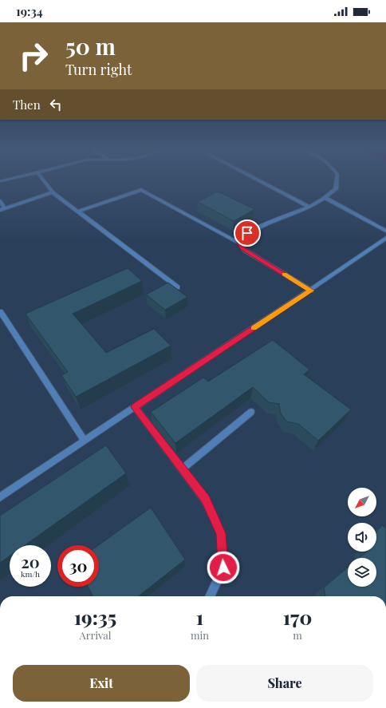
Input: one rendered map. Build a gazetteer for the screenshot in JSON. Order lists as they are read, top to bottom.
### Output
{
  "north": "bottom left",
  "page": {
    "status": "19:34",
    "turn": ["50 m", "Turn right"],
    "then": "Then",
    "speed": "20 km/h",
    "limit": "30",
    "eta": [
      "19:35",
      "Arrival",
      "1",
      "min",
      "170",
      "m"
    ],
    "buttons": ["Exit", "Share"]
  }
}
